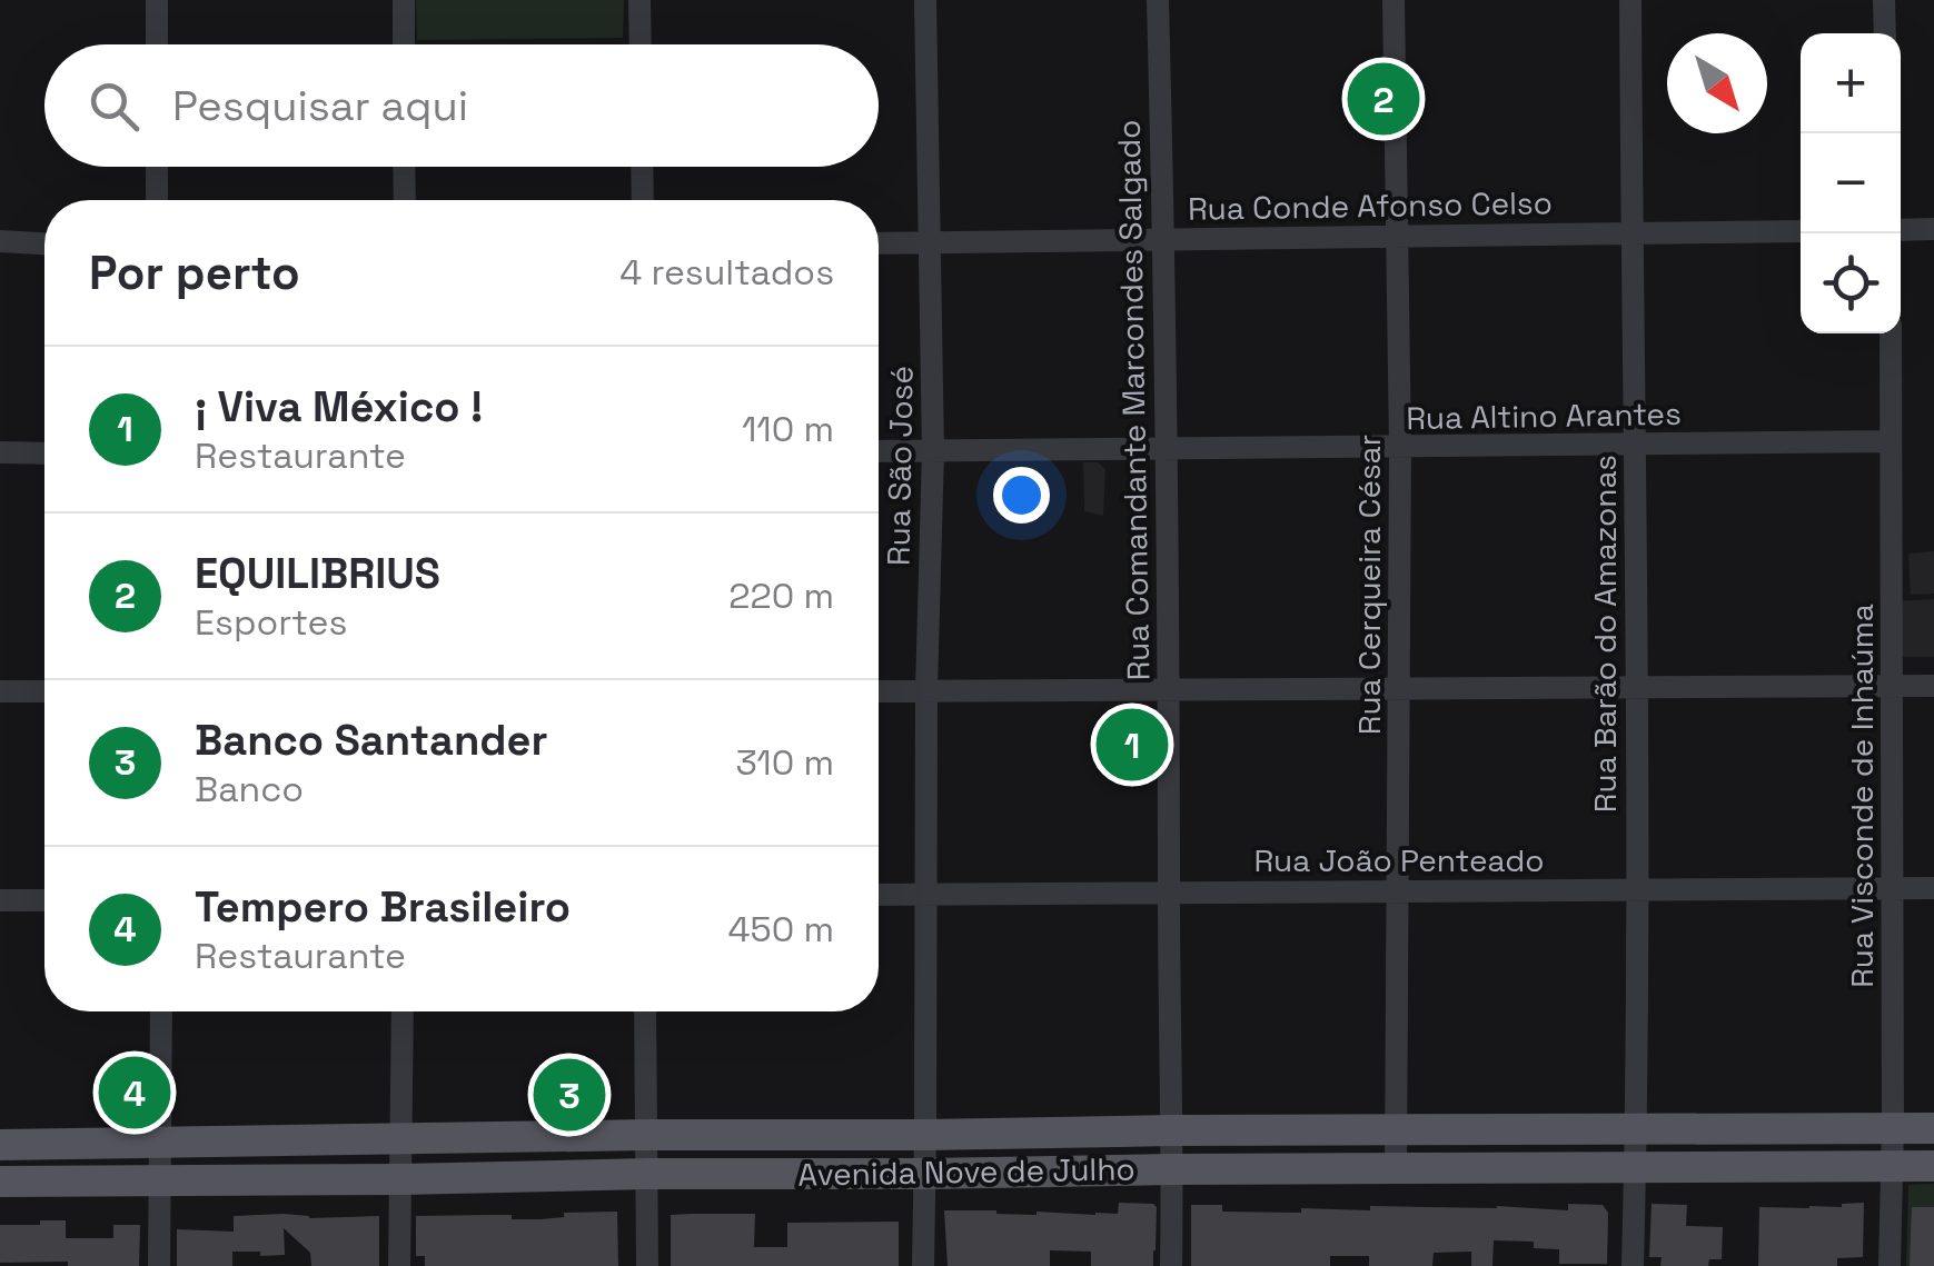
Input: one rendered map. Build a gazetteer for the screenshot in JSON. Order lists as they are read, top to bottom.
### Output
{
  "streets": {
    "main road": ["Avenida Nove de Julho"],
    "street": [
      "Rua Conde Afonso Celso",
      "Rua Comandante Marcondes Salgado",
      "Rua Altino Arantes",
      "Rua São José",
      "Rua Cerqueira César",
      "Rua Barão do Amazonas",
      "Rua Visconde de Inhaúma",
      "Rua João Penteado"
    ]
  },
  "crossings": [
    ["Rua Conde Afonso Celso", "Rua Comandante Marcondes Salgado"],
    ["Rua Conde Afonso Celso", "Rua São José"],
    ["Rua Conde Afonso Celso", "Rua Cerqueira César"],
    ["Rua Conde Afonso Celso", "Rua Barão do Amazonas"],
    ["Rua Comandante Marcondes Salgado", "Rua Altino Arantes"],
    ["Rua Comandante Marcondes Salgado", "Rua João Penteado"],
    ["Rua Comandante Marcondes Salgado", "Avenida Nove de Julho"],
    ["Rua Altino Arantes", "Rua São José"],
    ["Rua Altino Arantes", "Rua Cerqueira César"],
    ["Rua Altino Arantes", "Rua Barão do Amazonas"],
    ["Rua Altino Arantes", "Rua Visconde de Inhaúma"],
    ["Rua São José", "Rua João Penteado"],
    ["Rua São José", "Avenida Nove de Julho"],
    ["Rua Cerqueira César", "Rua João Penteado"],
    ["Rua Cerqueira César", "Avenida Nove de Julho"],
    ["Rua Barão do Amazonas", "Rua João Penteado"],
    ["Rua Barão do Amazonas", "Avenida Nove de Julho"],
    ["Rua Visconde de Inhaúma", "Rua João Penteado"],
    ["Rua Visconde de Inhaúma", "Avenida Nove de Julho"]
  ],
  "north": "bottom right",
  "page": {
    "map_buttons": ["+", "−"],
    "search": "Pesquisar aqui",
    "pins": [
      "2",
      "1",
      "4",
      "3"
    ],
    "heading": ["Por perto", "4 resultados"],
    "list": [
      {
        "mark": "1",
        "name": "¡ Viva México !",
        "note": "Restaurante",
        "value": "110 m"
      },
      {
        "mark": "2",
        "name": "EQUILIBRIUS",
        "note": "Esportes",
        "value": "220 m"
      },
      {
        "mark": "3",
        "name": "Banco Santander",
        "note": "Banco",
        "value": "310 m"
      },
      {
        "mark": "4",
        "name": "Tempero Brasileiro",
        "note": "Restaurante",
        "value": "450 m"
      }
    ]
  }
}
